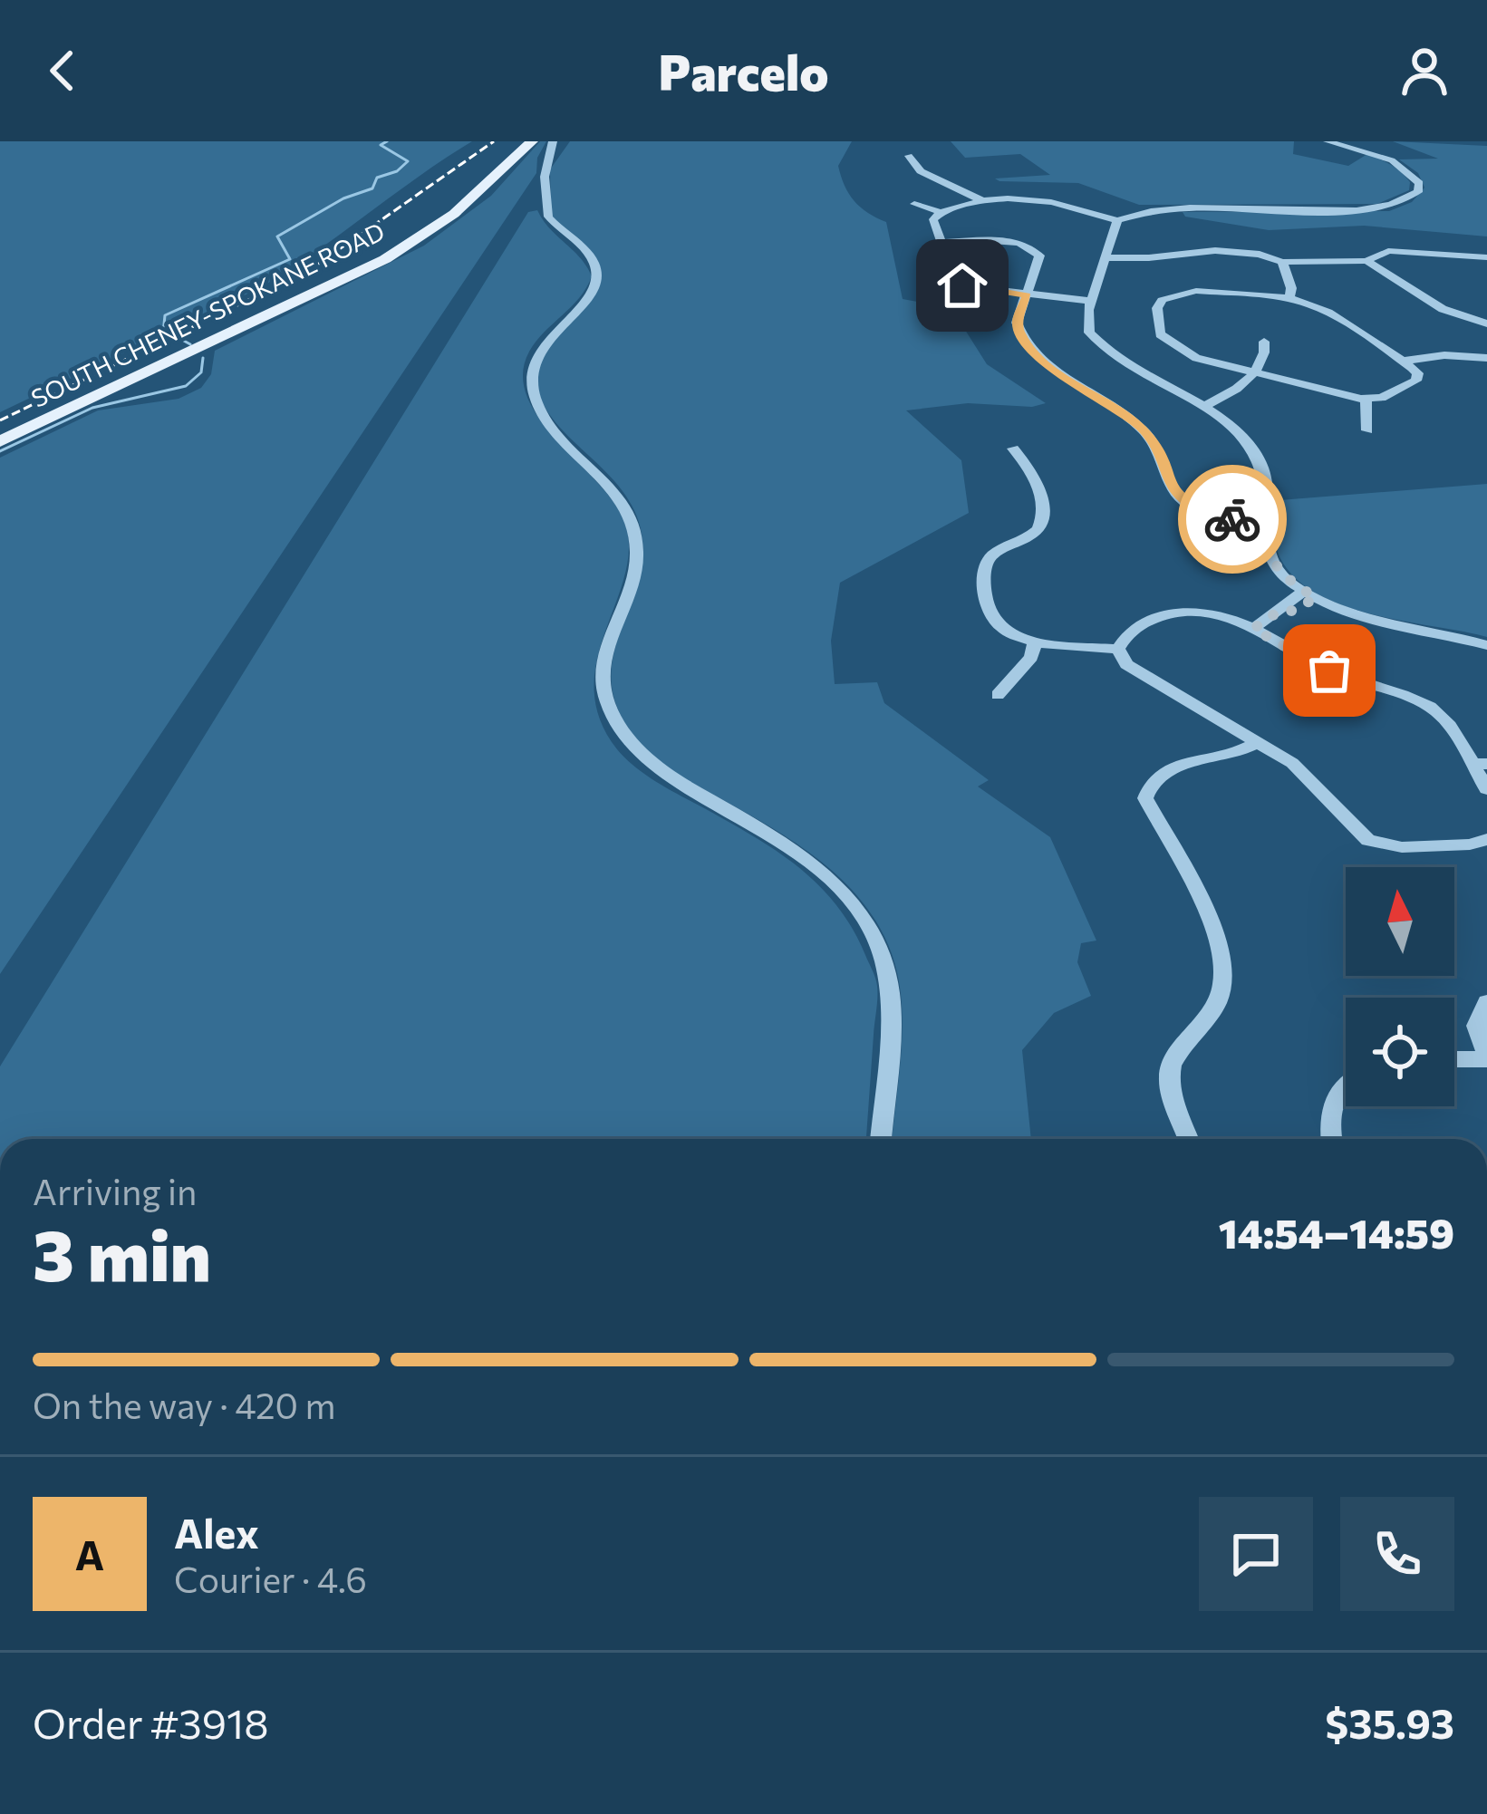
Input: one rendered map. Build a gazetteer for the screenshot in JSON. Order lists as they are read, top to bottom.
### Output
{
  "streets": {
    "main road": ["SOUTH CHENEY-SPOKANE ROAD"]
  },
  "north": "top",
  "page": {
    "header": "Parcelo",
    "heading": ["3 min", "Arriving in", "14:54–14:59"],
    "panel": [
      "Alex",
      "Courier · 4.6",
      "Order #3918",
      "$35.93"
    ],
    "bar": "On the way · 420 m",
    "round": "A"
  }
}
